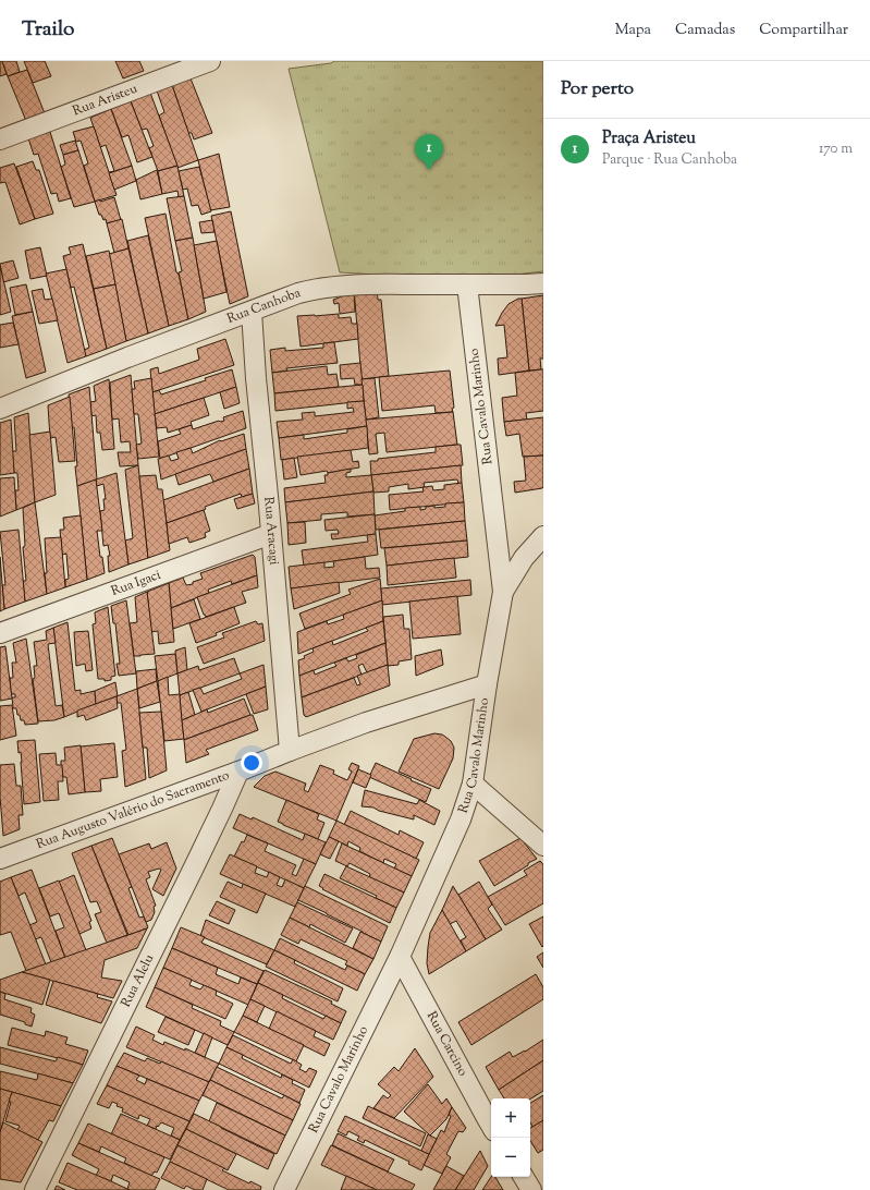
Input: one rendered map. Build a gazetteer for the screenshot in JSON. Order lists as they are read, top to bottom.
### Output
{
  "streets": {
    "street": [
      "Rua Aristeu",
      "Rua Canhoba",
      "Rua Cavalo Marinho",
      "Rua Aracagi",
      "Rua Igaci",
      "Rua Augusto Valério do Sacramento",
      "Rua Alelu",
      "Rua Carcino"
    ]
  },
  "crossings": [
    ["Rua Canhoba", "Rua Cavalo Marinho"],
    ["Rua Canhoba", "Rua Aracagi"],
    ["Rua Cavalo Marinho", "Rua Augusto Valério do Sacramento"],
    ["Rua Cavalo Marinho", "Rua Carcino"],
    ["Rua Aracagi", "Rua Igaci"],
    ["Rua Aracagi", "Rua Augusto Valério do Sacramento"],
    ["Rua Augusto Valério do Sacramento", "Rua Alelu"]
  ],
  "page": {
    "header": "Trailo",
    "nav": ["Mapa", "Camadas", "Compartilhar"],
    "heading": "Por perto",
    "list": [
      {
        "mark": "1",
        "name": "Praça Aristeu",
        "note": "Parque · Rua Canhoba",
        "value": "170 m"
      }
    ],
    "pins": "1",
    "map_buttons": ["+", "−"]
  }
}
